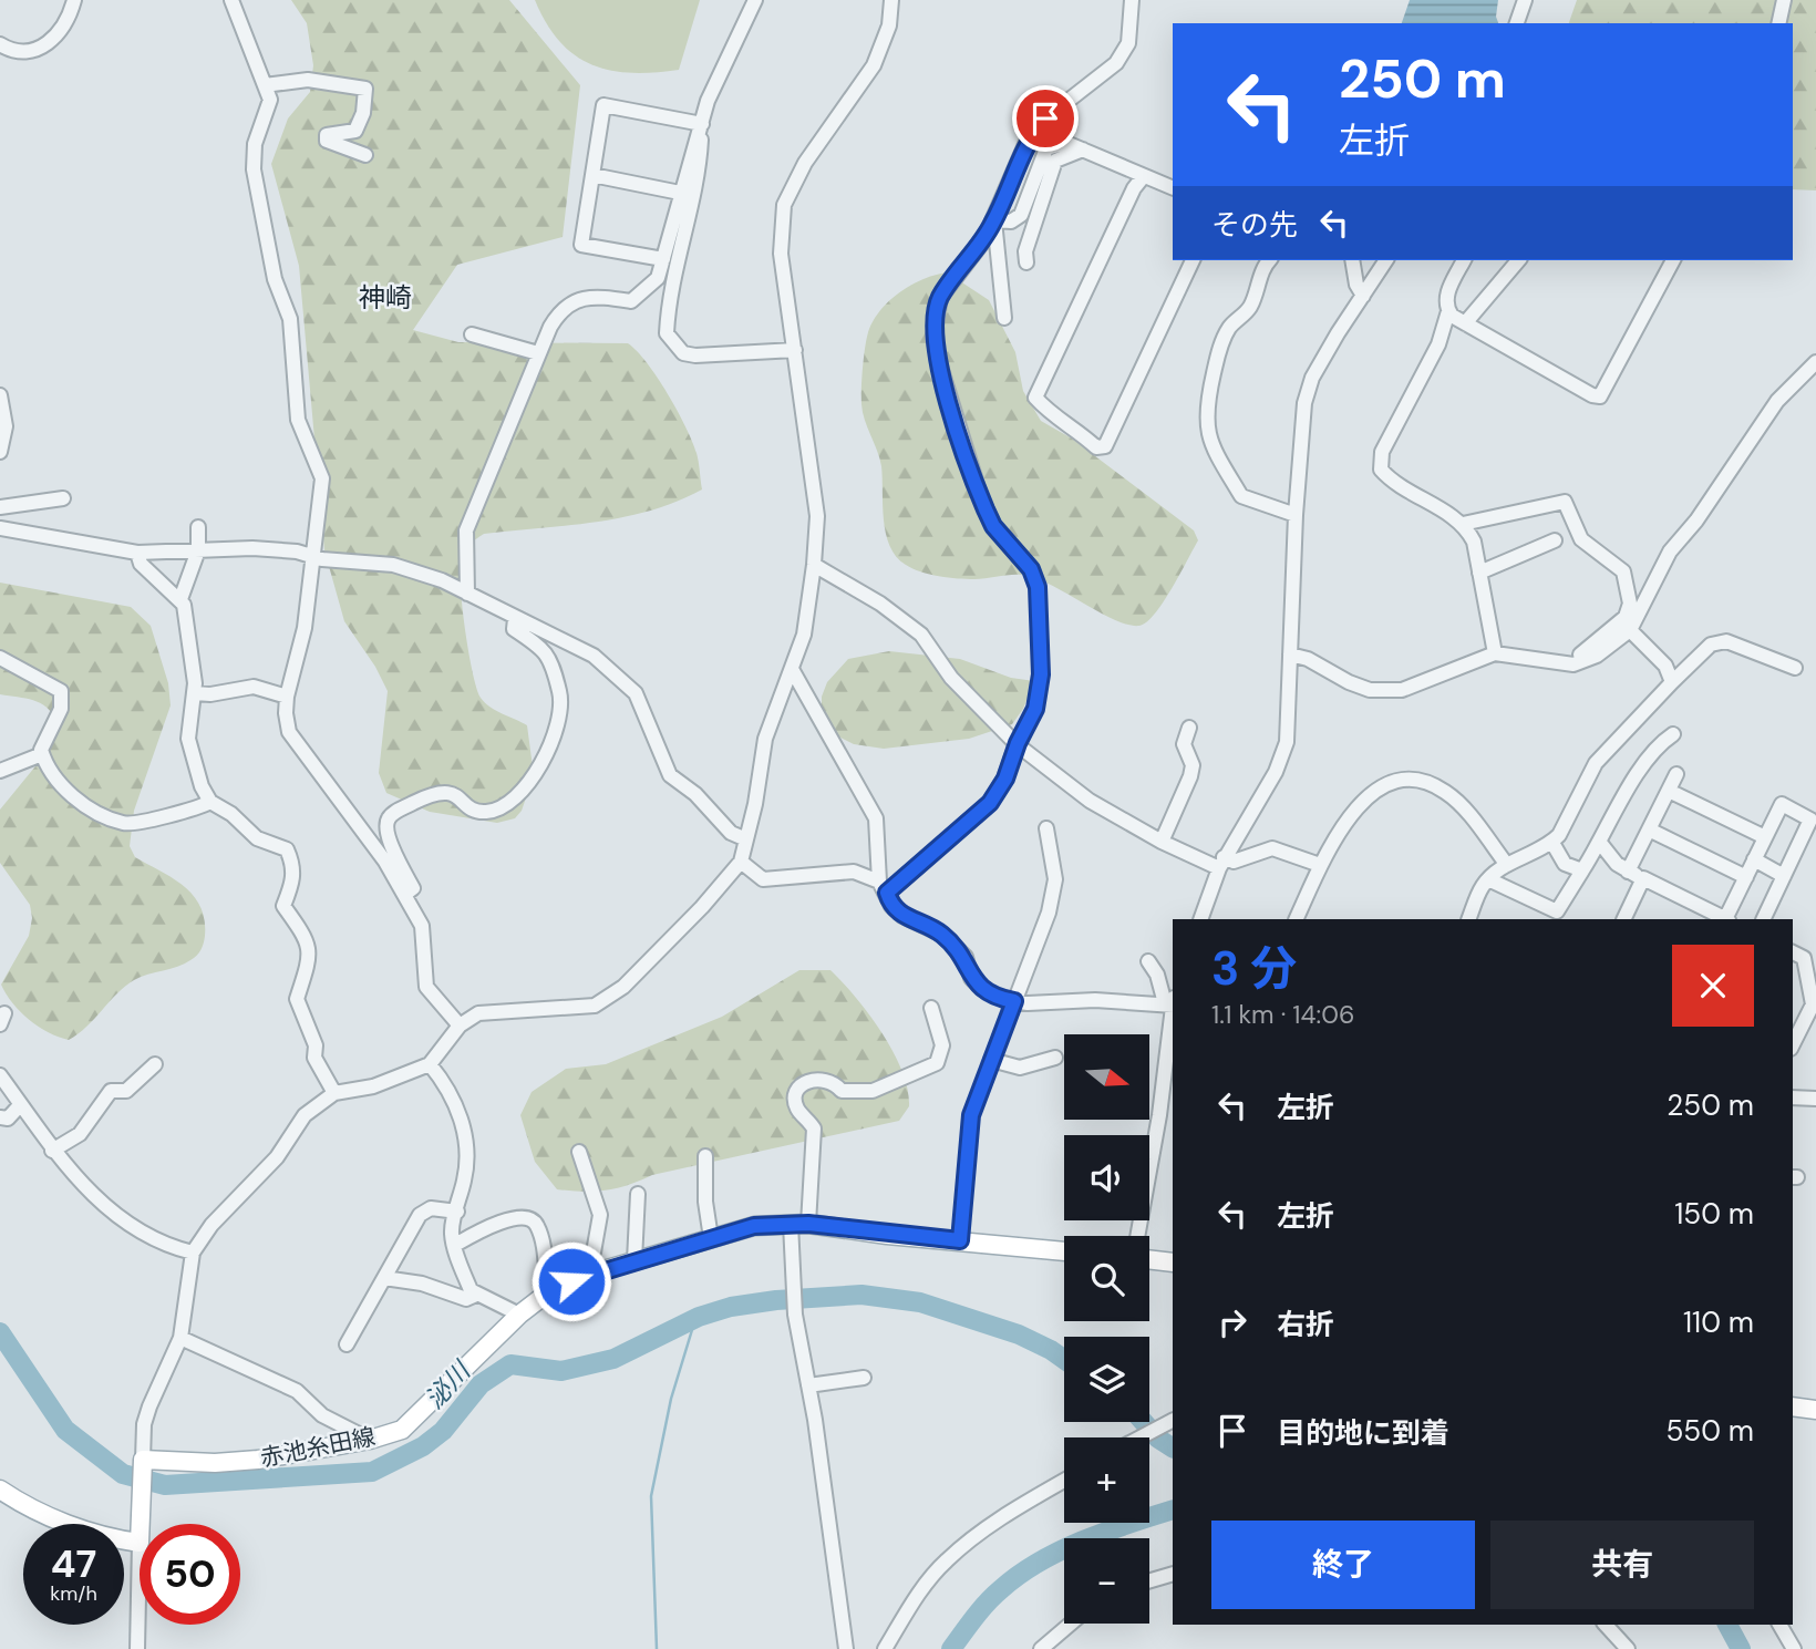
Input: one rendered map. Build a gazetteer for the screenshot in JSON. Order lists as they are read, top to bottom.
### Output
{
  "streets": {
    "main road": ["赤池糸田線"]
  },
  "districts": ["神崎"],
  "water": ["泌川"],
  "north": "right",
  "page": {
    "turn": ["250 m", "左折"],
    "then": "その先",
    "heading": ["3 分", "1.1 km · 14:06"],
    "map_buttons": ["+", "−"],
    "list": [
      {
        "name": "左折",
        "value": "250 m"
      },
      {
        "name": "左折",
        "value": "150 m"
      },
      {
        "name": "右折",
        "value": "110 m"
      },
      {
        "name": "目的地に到着",
        "value": "550 m"
      }
    ],
    "buttons": ["終了", "共有"],
    "speed": "47 km/h",
    "limit": "50"
  }
}
